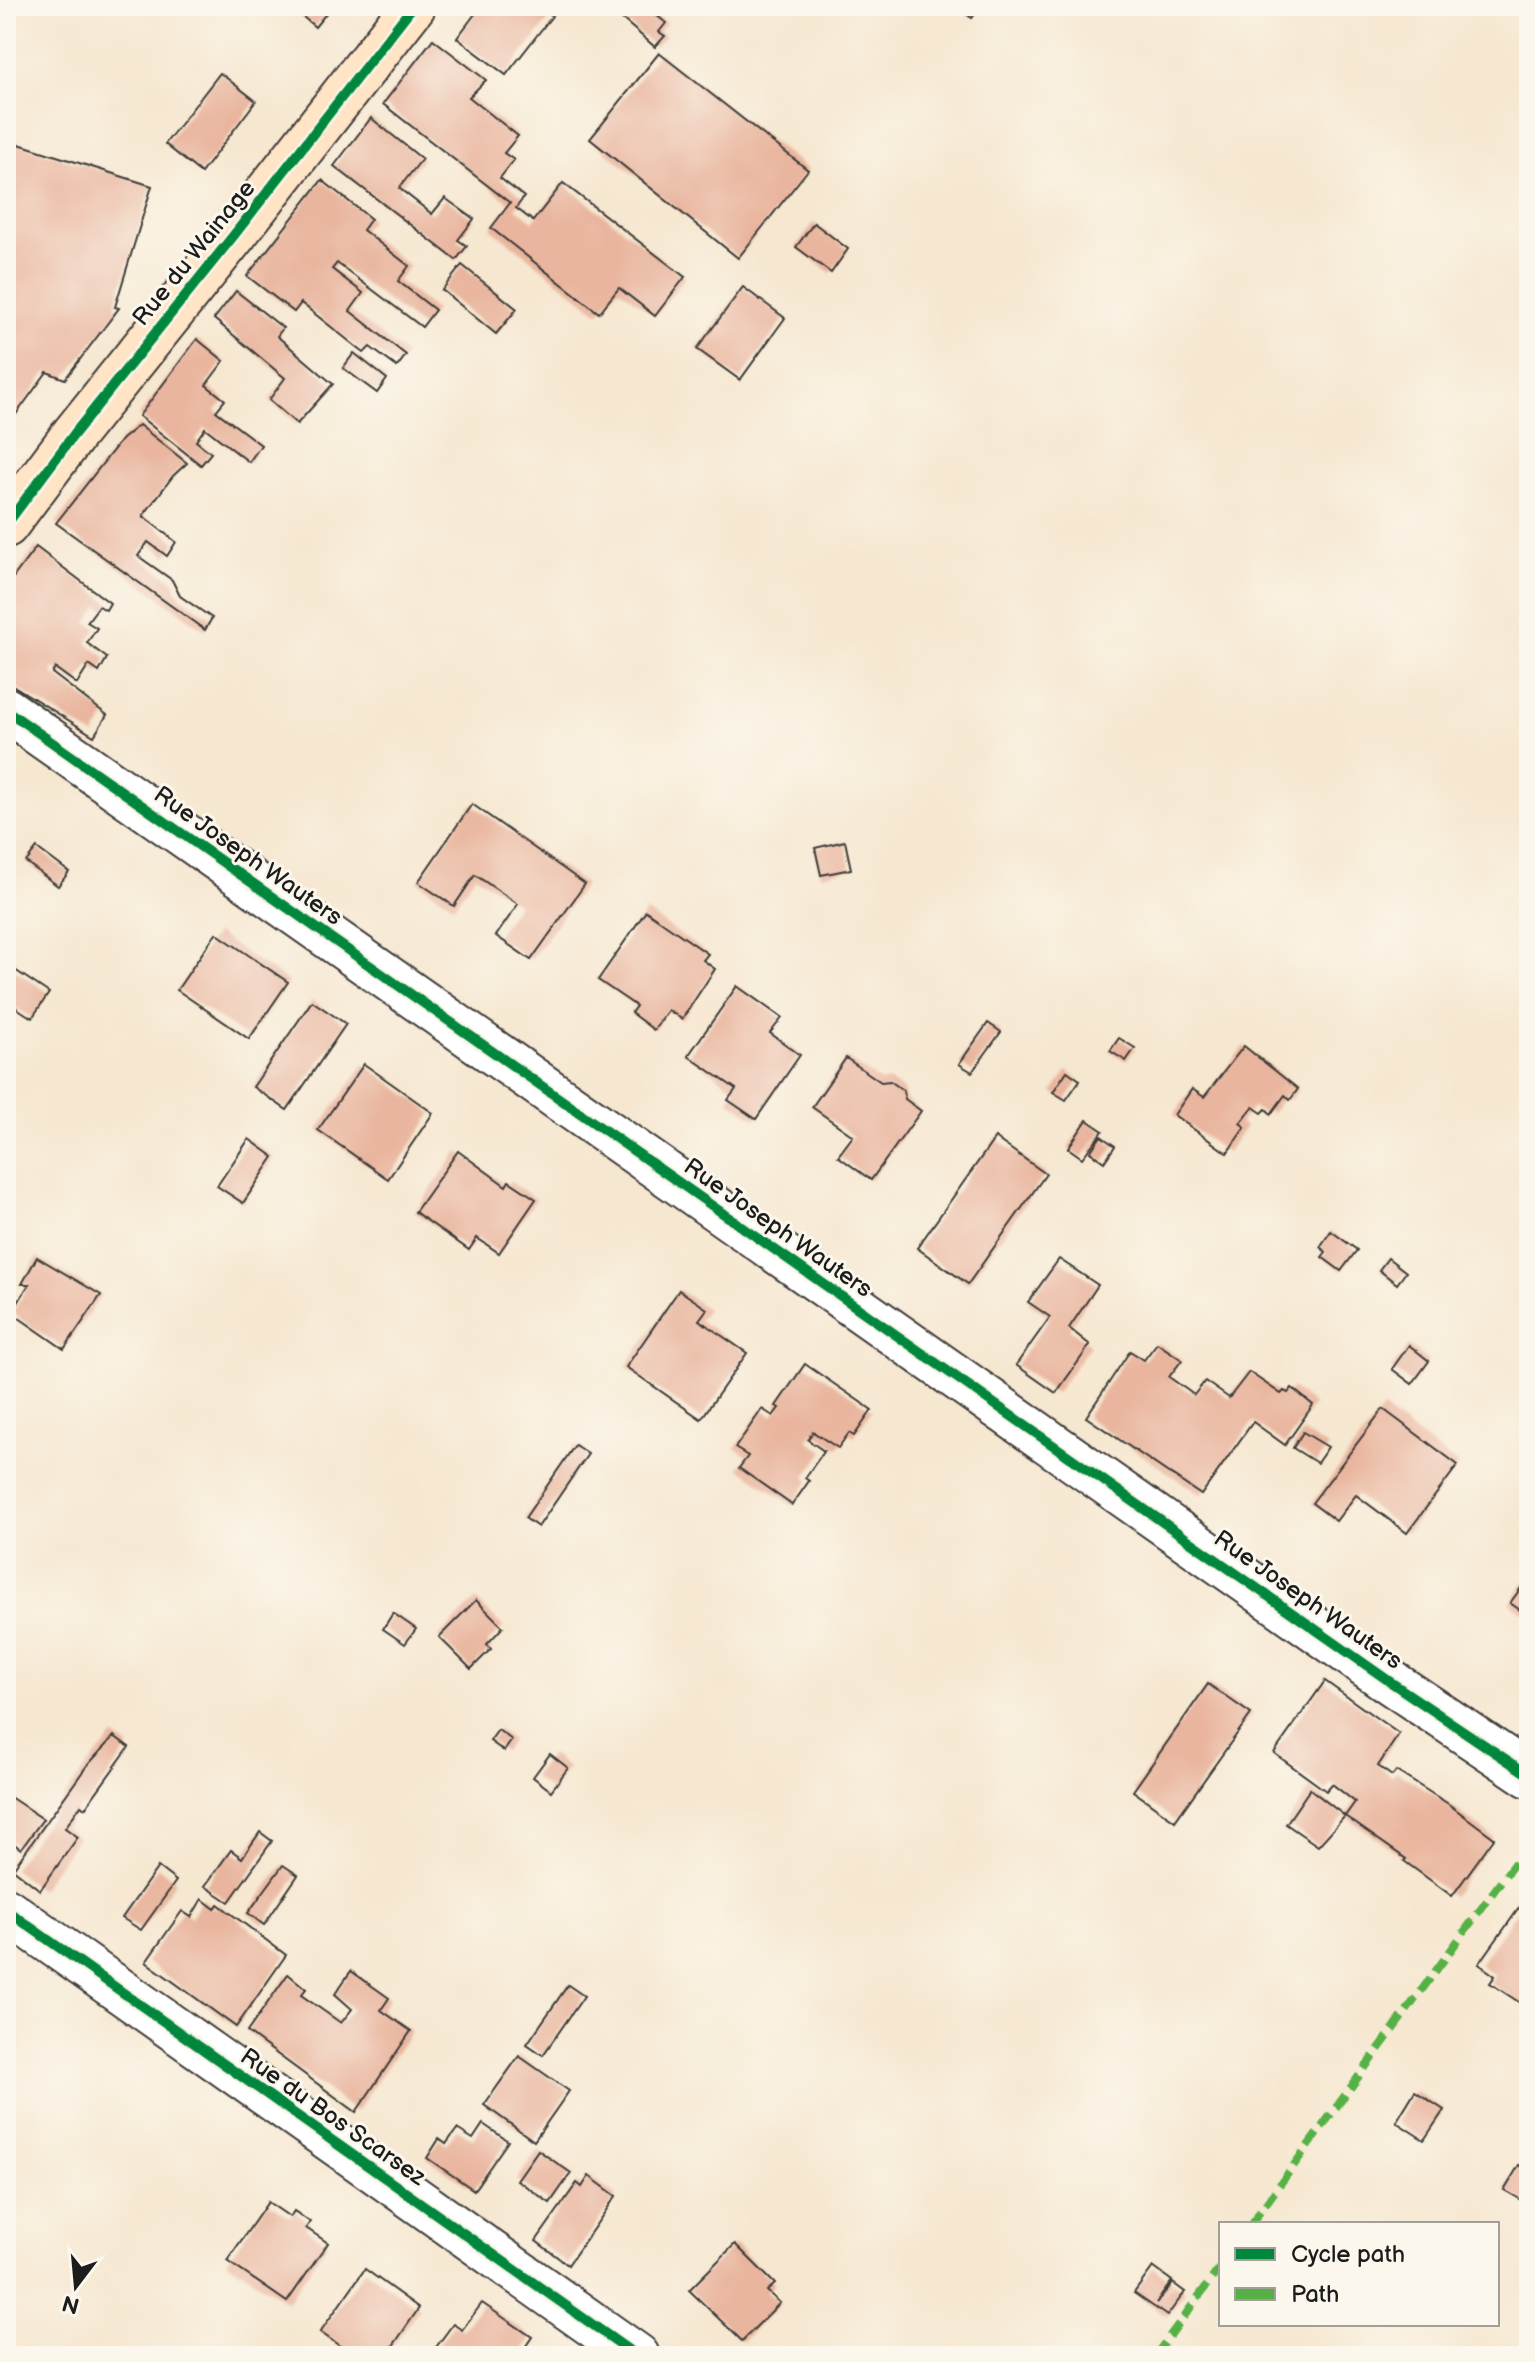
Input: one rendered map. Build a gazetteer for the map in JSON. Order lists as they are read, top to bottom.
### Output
{
  "streets": {
    "street": ["Rue du Wainage", "Rue Joseph Wauters", "Rue du Bos Scarsez"]
  },
  "legend": ["Cycle path", "Path"],
  "north": "bottom"
}
